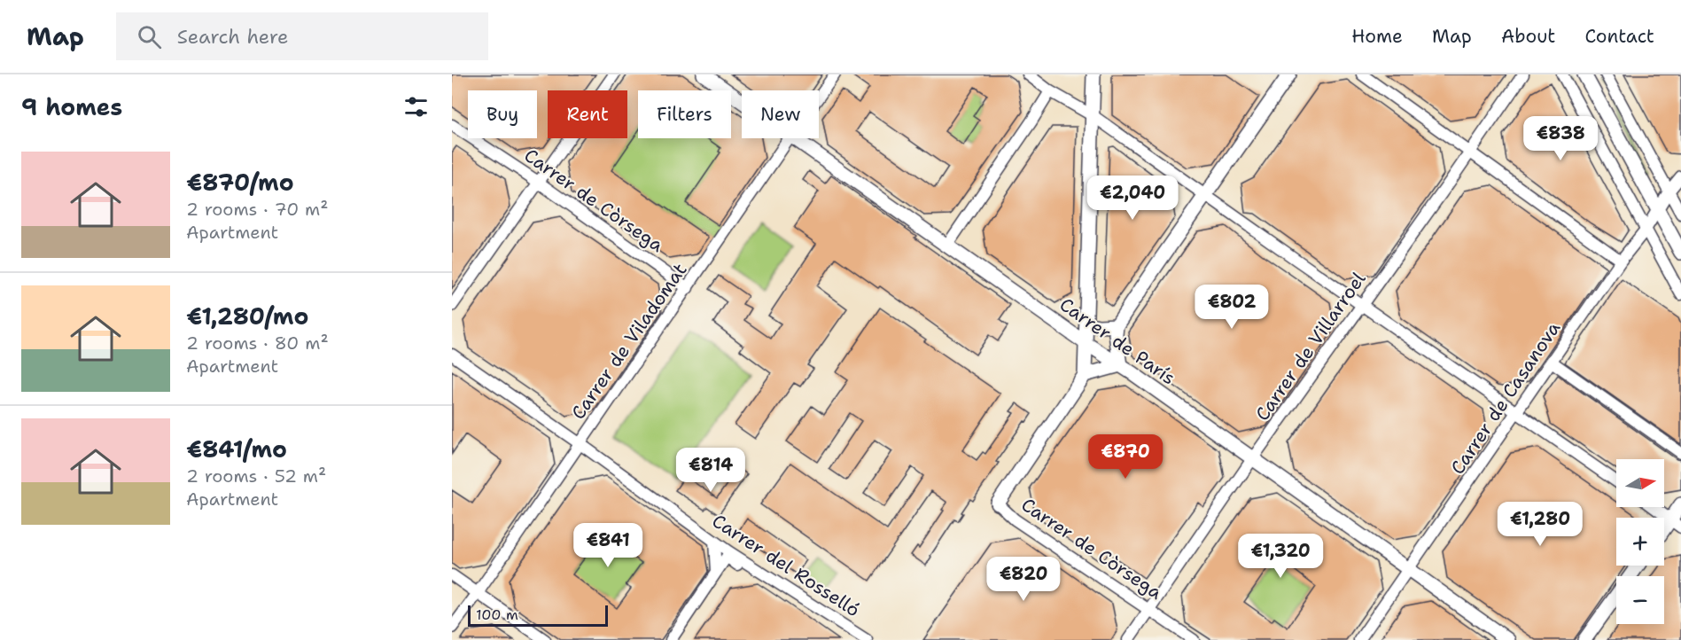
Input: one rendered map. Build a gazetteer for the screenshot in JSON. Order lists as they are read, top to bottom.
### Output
{
  "streets": {
    "main road": ["Carrer de París"],
    "street": [
      "Carrer de Còrsega",
      "Carrer de Viladomat",
      "Carrer de Villarroel",
      "Carrer de Casanova",
      "Carrer del Rosselló"
    ]
  },
  "crossings": [
    ["Carrer de Còrsega", "Carrer de Viladomat"],
    ["Carrer de Còrsega", "Carrer de Villarroel"],
    ["Carrer de Viladomat", "Carrer del Rosselló"],
    ["Carrer de París", "Carrer de Villarroel"],
    ["Carrer de París", "Carrer de Casanova"]
  ],
  "scale_bar": "100 m",
  "north": "right",
  "page": {
    "header": "Map",
    "search": "Search here",
    "nav": [
      "Home",
      "Map",
      "About",
      "Contact"
    ],
    "heading": "9 homes",
    "chip": [
      "Buy",
      "Rent",
      "Filters",
      "New"
    ],
    "price": [
      "€838",
      "€2,040",
      "€802",
      "€870",
      "€814",
      "€1,280",
      "€841",
      "€1,320",
      "€820"
    ],
    "list": [
      {
        "name": "€870/mo",
        "note": "2 rooms · 70 m² · Apartment"
      },
      {
        "name": "€1,280/mo",
        "note": "2 rooms · 80 m² · Apartment"
      },
      {
        "name": "€841/mo",
        "note": "2 rooms · 52 m² · Apartment"
      }
    ],
    "map_buttons": ["+", "−"],
    "scale": "100 m"
  }
}
